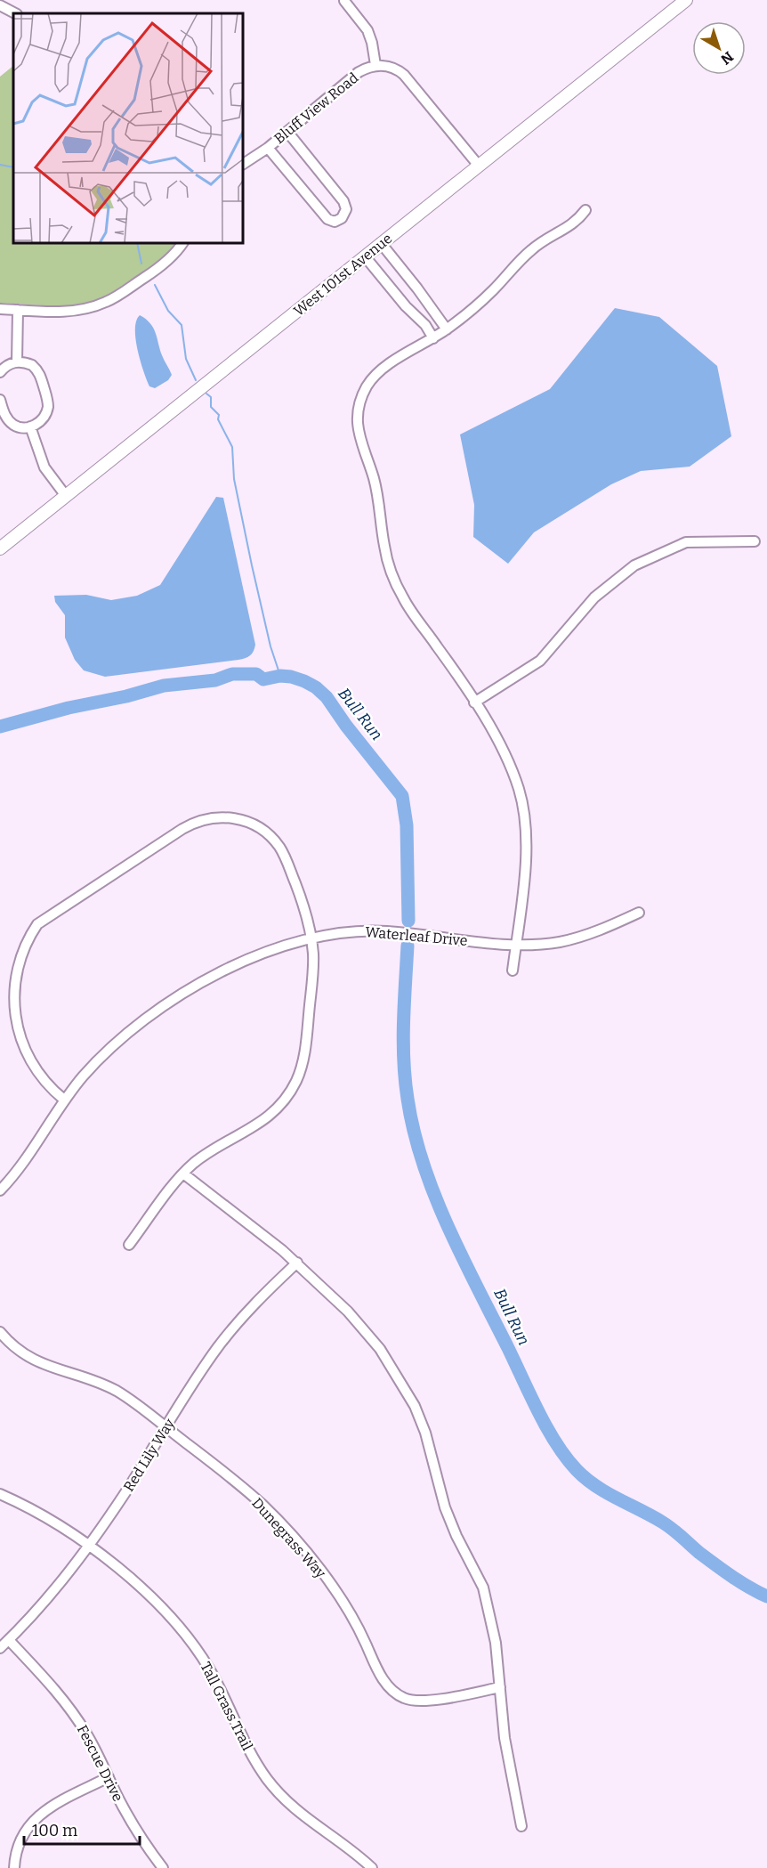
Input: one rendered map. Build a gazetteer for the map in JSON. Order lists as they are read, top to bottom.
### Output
{
  "streets": {
    "street": [
      "Bluff View Road",
      "West 101st Avenue",
      "Waterleaf Drive",
      "Red Lily Way",
      "Dunegrass Way",
      "Tall Grass Trail",
      "Fescue Drive"
    ]
  },
  "crossings": [
    ["Bluff View Road", "West 101st Avenue"],
    ["Red Lily Way", "Dunegrass Way"],
    ["Red Lily Way", "Tall Grass Trail"],
    ["Red Lily Way", "Fescue Drive"]
  ],
  "water": ["Bull Run"],
  "scale_bar": "100 m",
  "north": "bottom right"
}
